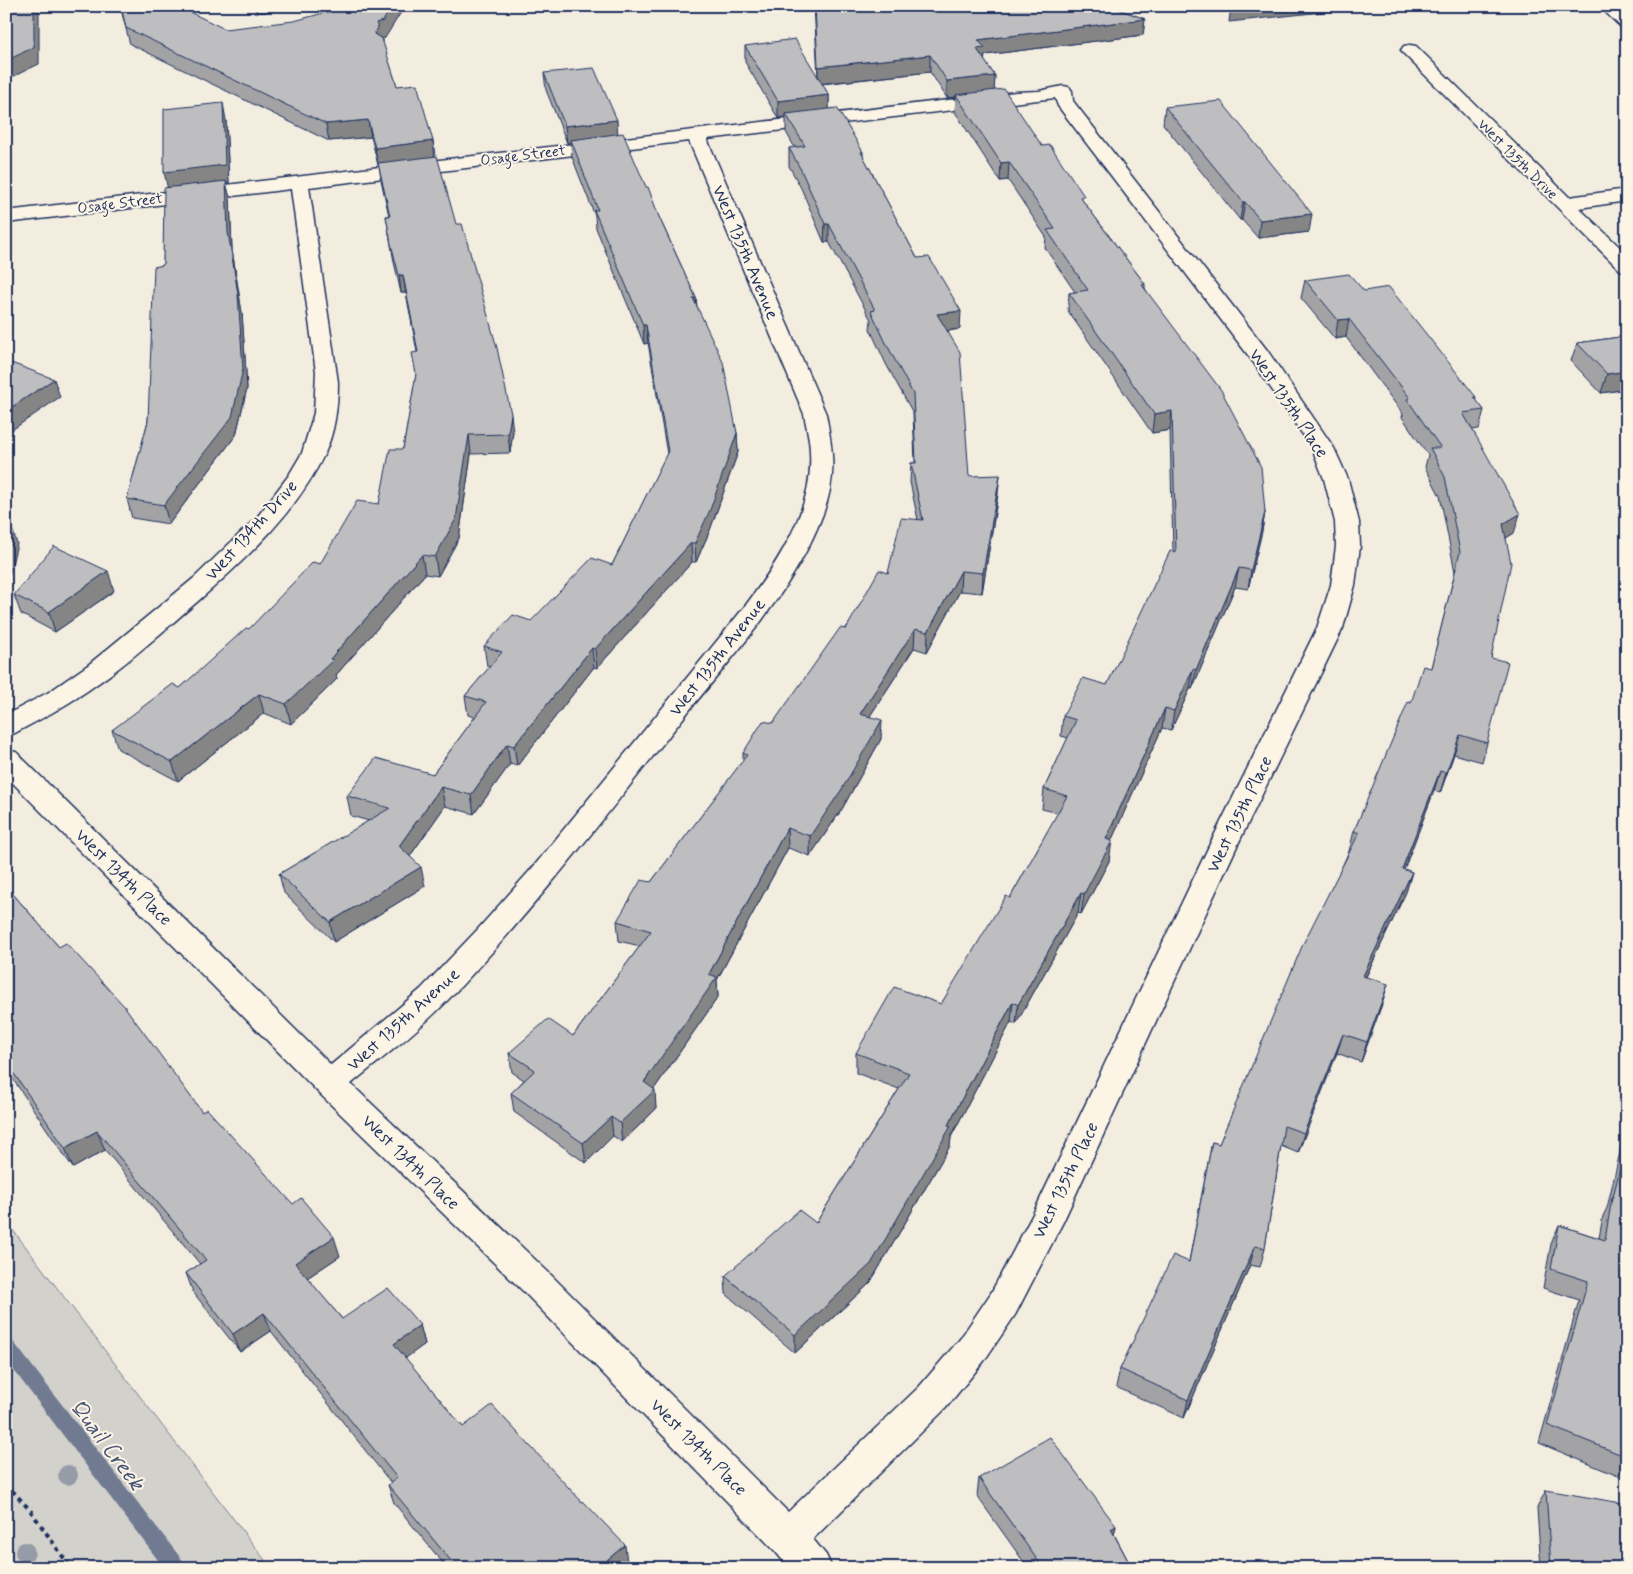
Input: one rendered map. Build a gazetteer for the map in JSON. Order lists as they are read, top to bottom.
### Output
{
  "streets": {
    "street": [
      "Osage Street",
      "West 135th Drive",
      "West 135th Avenue",
      "West 135th Place",
      "West 134th Drive",
      "West 134th Place"
    ]
  },
  "crossings": [
    ["Osage Street", "West 135th Avenue"],
    ["Osage Street", "West 135th Place"],
    ["Osage Street", "West 134th Drive"],
    ["West 135th Avenue", "West 134th Place"],
    ["West 135th Place", "West 134th Place"]
  ],
  "water": ["Quail Creek"]
}
